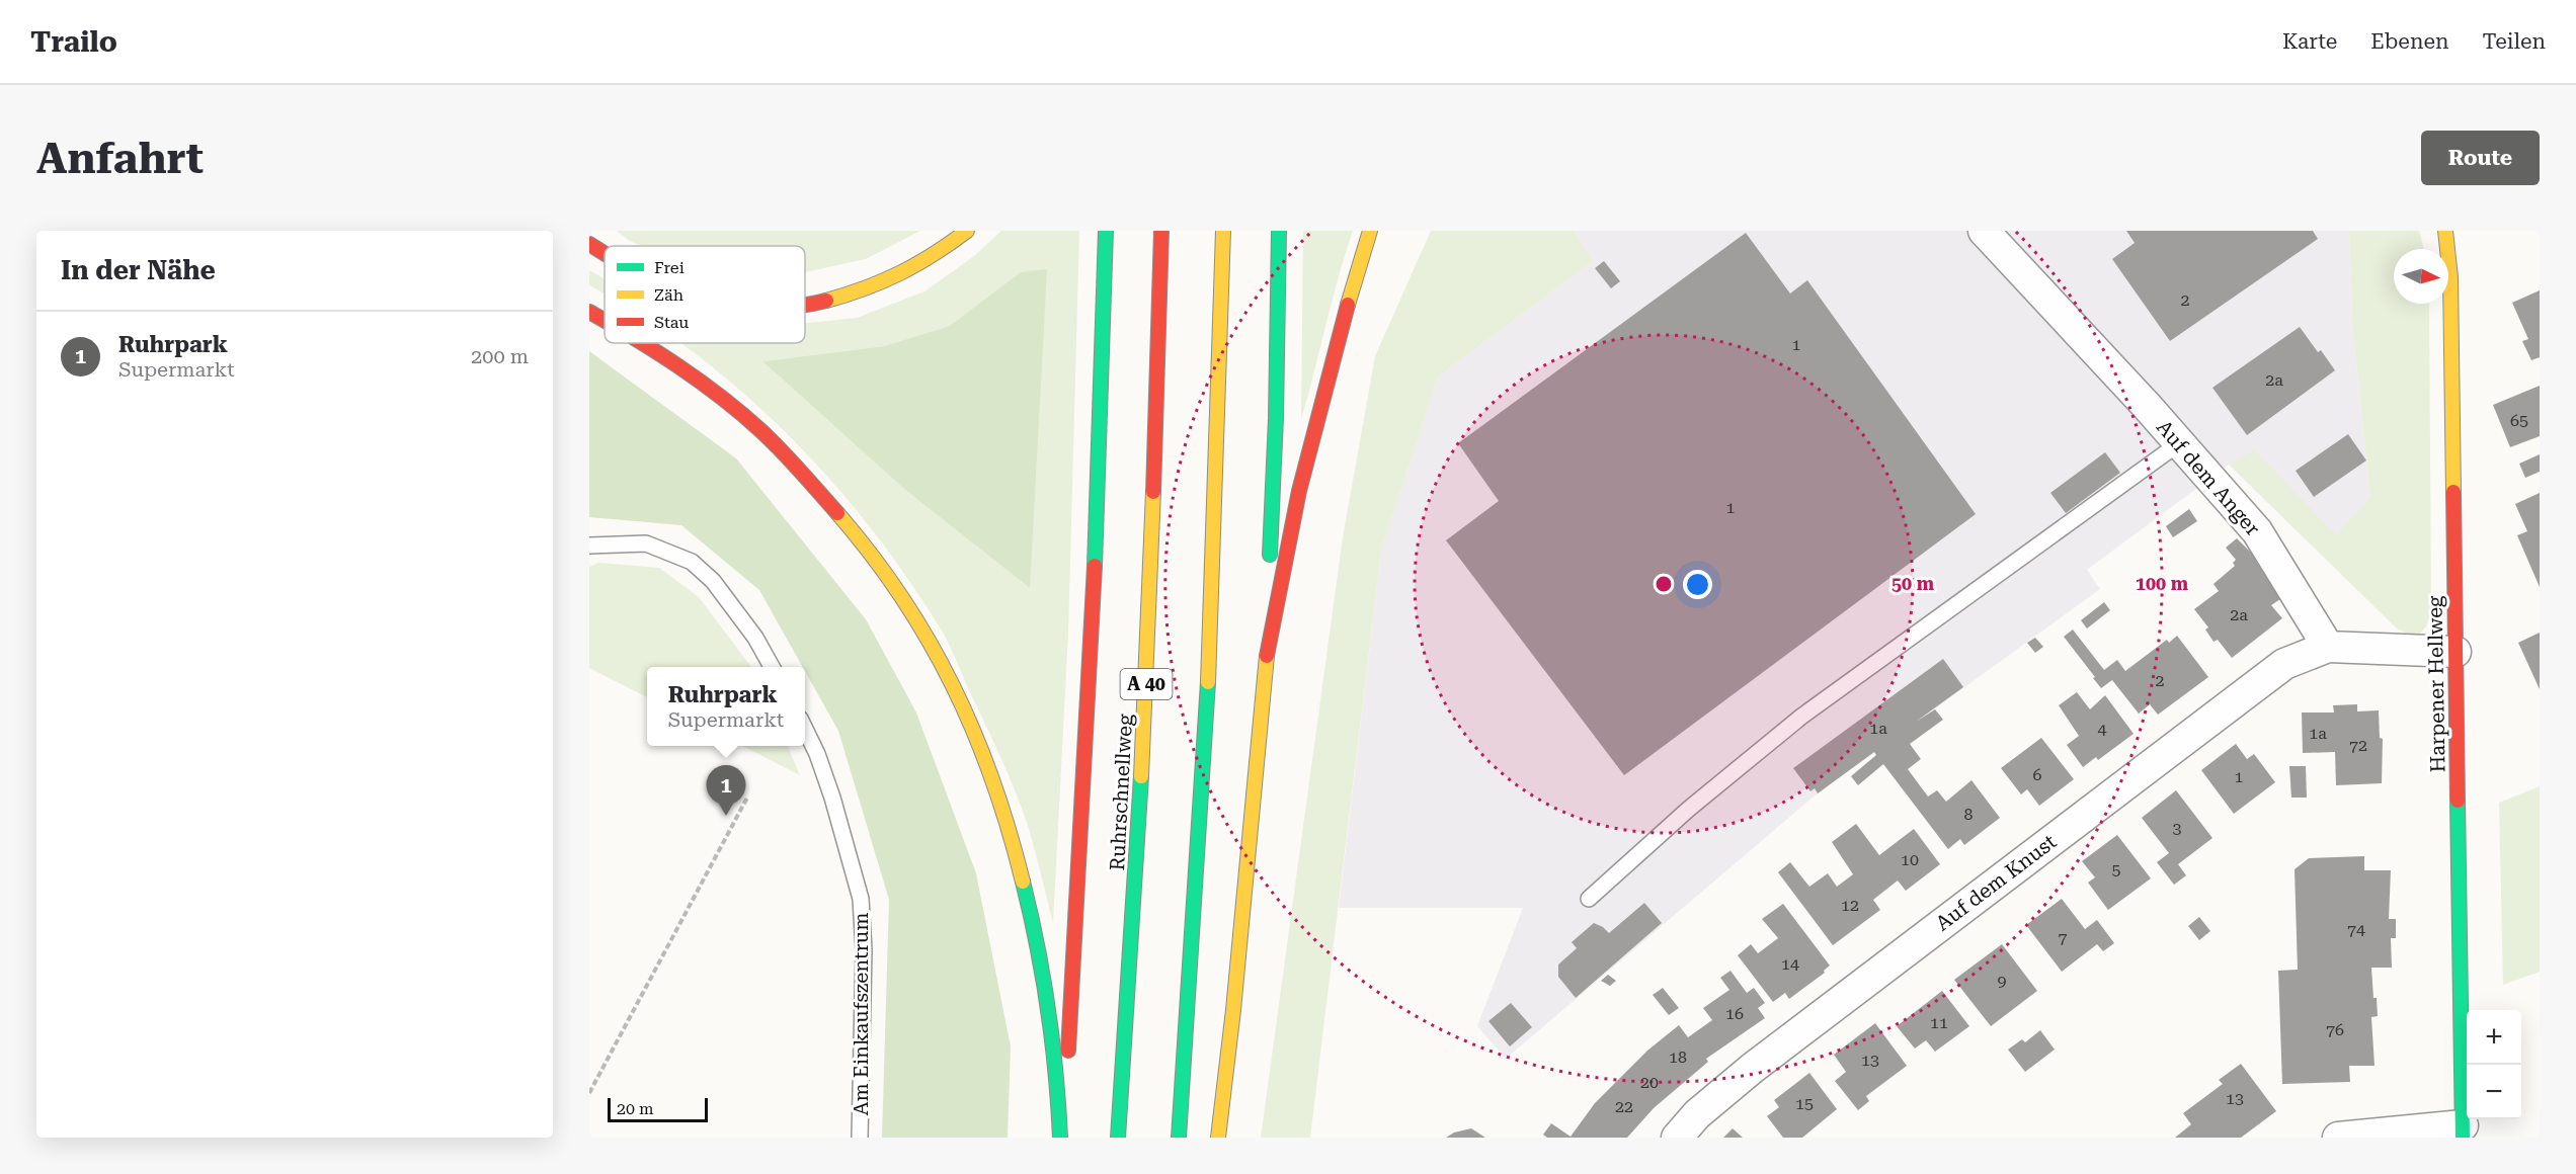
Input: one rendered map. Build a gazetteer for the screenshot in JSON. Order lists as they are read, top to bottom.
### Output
{
  "streets": {
    "main road": ["A 40", "Harpener Hellweg", "Ruhrschnellweg"],
    "street": ["Auf dem Anger", "Auf dem Knust"],
    "lane": ["Am Einkaufszentrum"]
  },
  "crossings": [
    ["Auf dem Anger", "Auf dem Knust"]
  ],
  "house_numbers": [
    "2",
    "1",
    "2a",
    "65",
    "1",
    "2a",
    "2",
    "1a",
    "4",
    "1a",
    "72",
    "6",
    "1",
    "8",
    "3",
    "10",
    "5",
    "12",
    "74",
    "7",
    "14",
    "9",
    "16",
    "11",
    "76",
    "18",
    "13",
    "20",
    "13",
    "15",
    "22"
  ],
  "legend": ["Frei", "Zäh", "Stau"],
  "scale_bar": "20 m",
  "north": "right",
  "page": {
    "header": "Trailo",
    "nav": ["Karte", "Ebenen", "Teilen"],
    "buttons": "Route",
    "title": "Anfahrt",
    "heading": "In der Nähe",
    "list": [
      {
        "mark": "1",
        "name": "Ruhrpark",
        "note": "Supermarkt",
        "value": "200 m"
      }
    ],
    "popup": ["Ruhrpark", "Supermarkt"],
    "pins": "1",
    "map_buttons": ["+", "−"],
    "scale": "20 m"
  },
  "rings": ["50 m", "100 m"]
}
